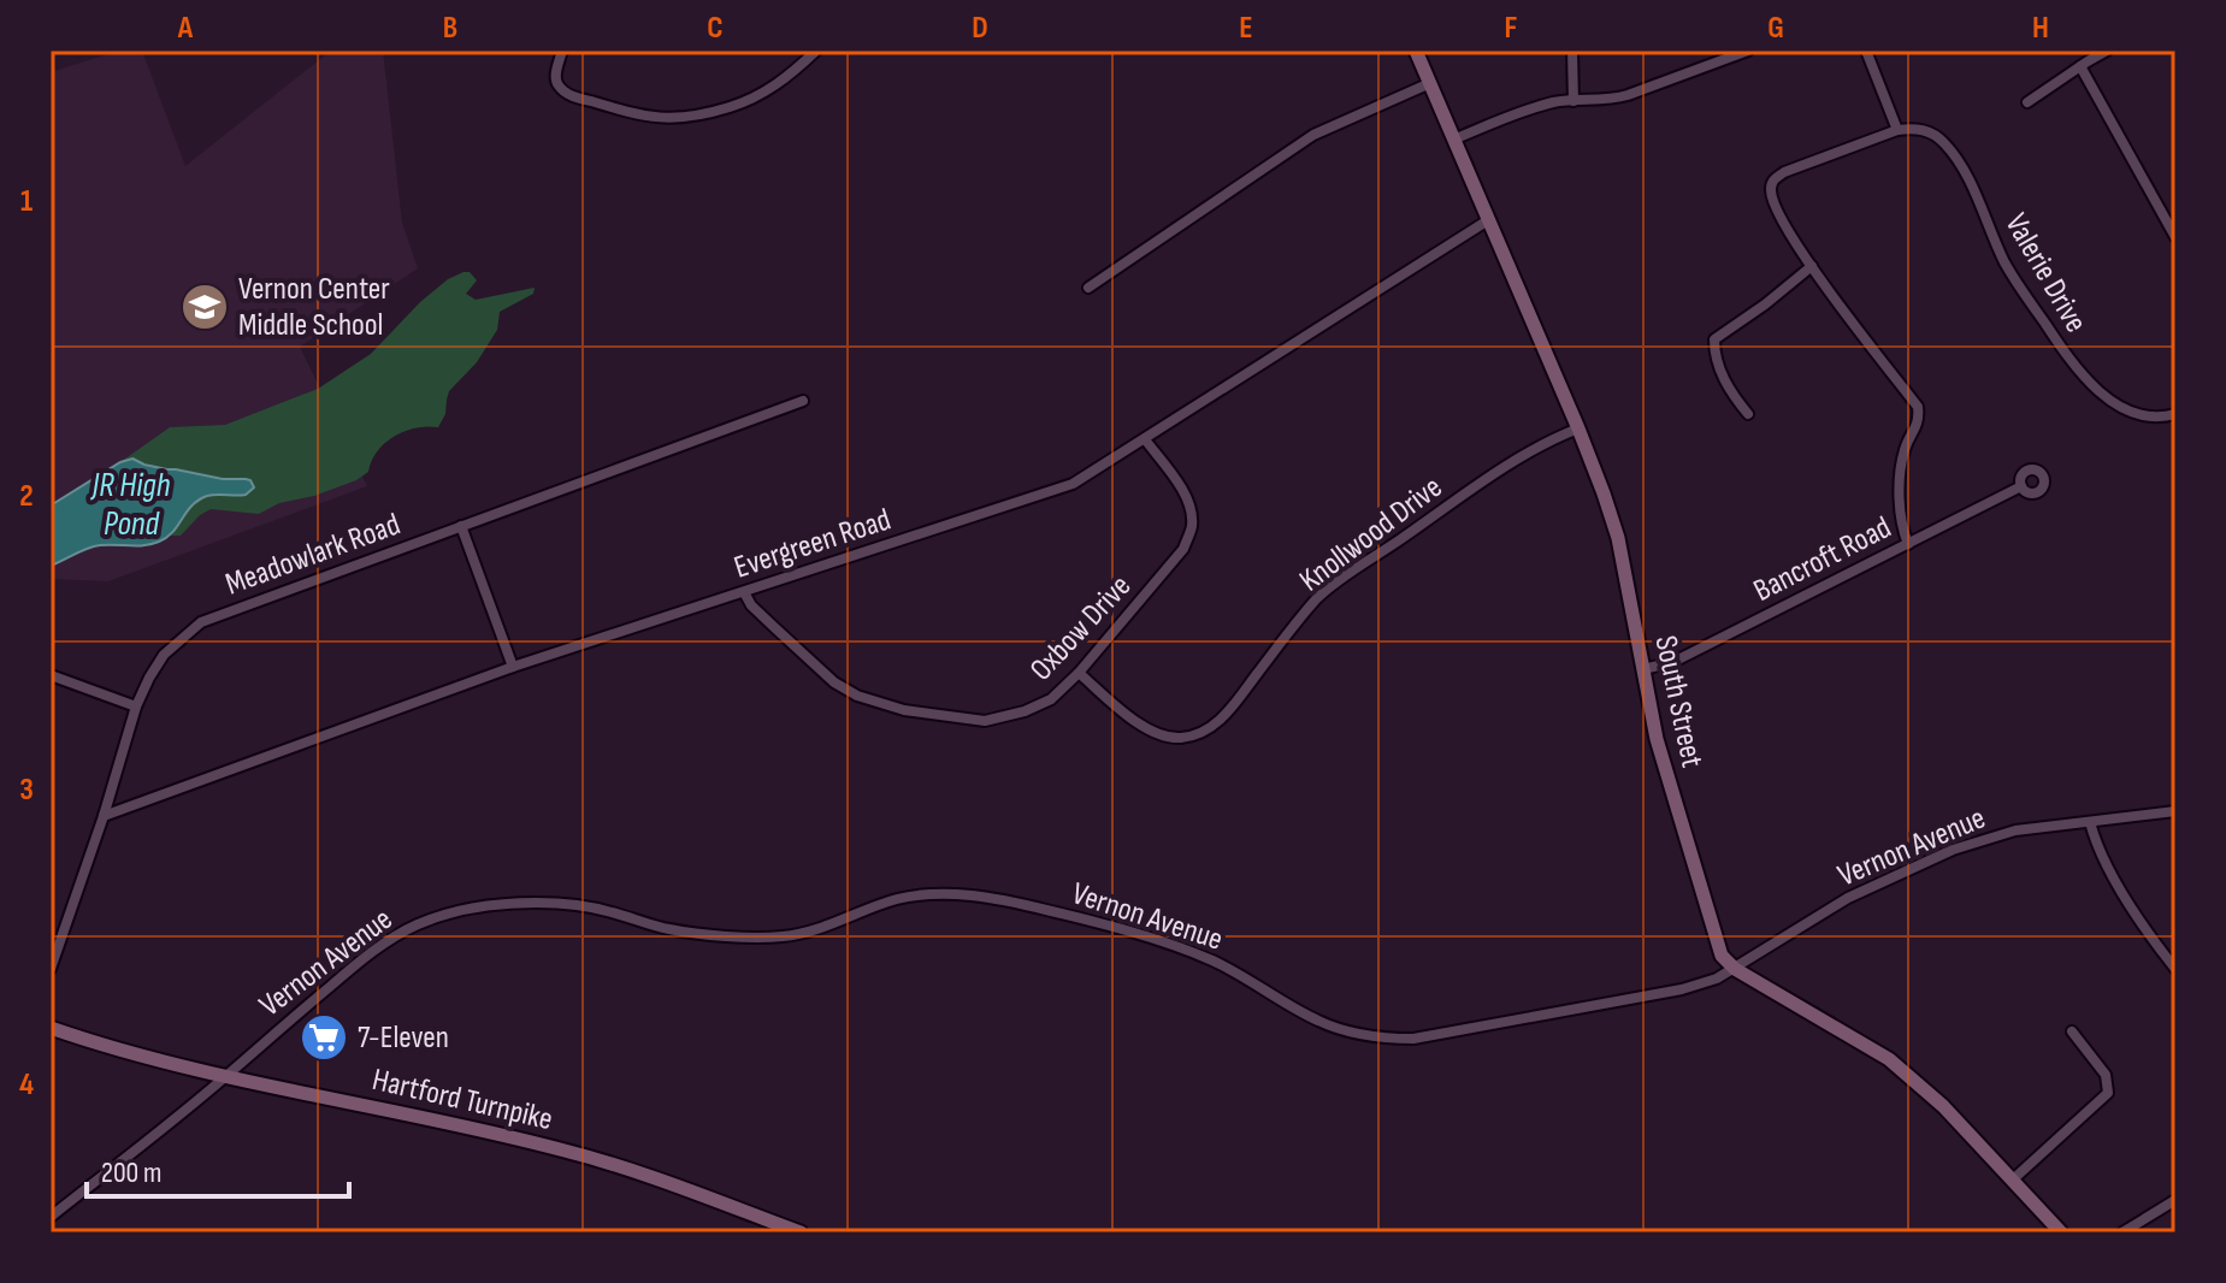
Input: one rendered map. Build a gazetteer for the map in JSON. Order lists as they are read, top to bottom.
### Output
{
  "streets": {
    "street": [
      "Valerie Drive",
      "Knollwood Drive",
      "Evergreen Road",
      "Meadowlark Road",
      "Bancroft Road",
      "Oxbow Drive",
      "South Street",
      "Vernon Avenue",
      "Hartford Turnpike"
    ]
  },
  "crossings": [
    ["Knollwood Drive", "Oxbow Drive"],
    ["Knollwood Drive", "South Street"],
    ["Evergreen Road", "Meadowlark Road"],
    ["Evergreen Road", "Oxbow Drive"],
    ["Evergreen Road", "South Street"],
    ["Bancroft Road", "South Street"],
    ["South Street", "Vernon Avenue"],
    ["Vernon Avenue", "Hartford Turnpike"]
  ],
  "water": ["JR High Pond"],
  "places": {
    "school or university": ["Vernon Center Middle School"],
    "supermarket": ["7-Eleven"]
  },
  "scale_bar": "200 m",
  "grid": {
    "columns": [
      "A",
      "B",
      "C",
      "D",
      "E",
      "F",
      "G",
      "H"
    ],
    "rows": [
      "1",
      "2",
      "3",
      "4"
    ]
  }
}
